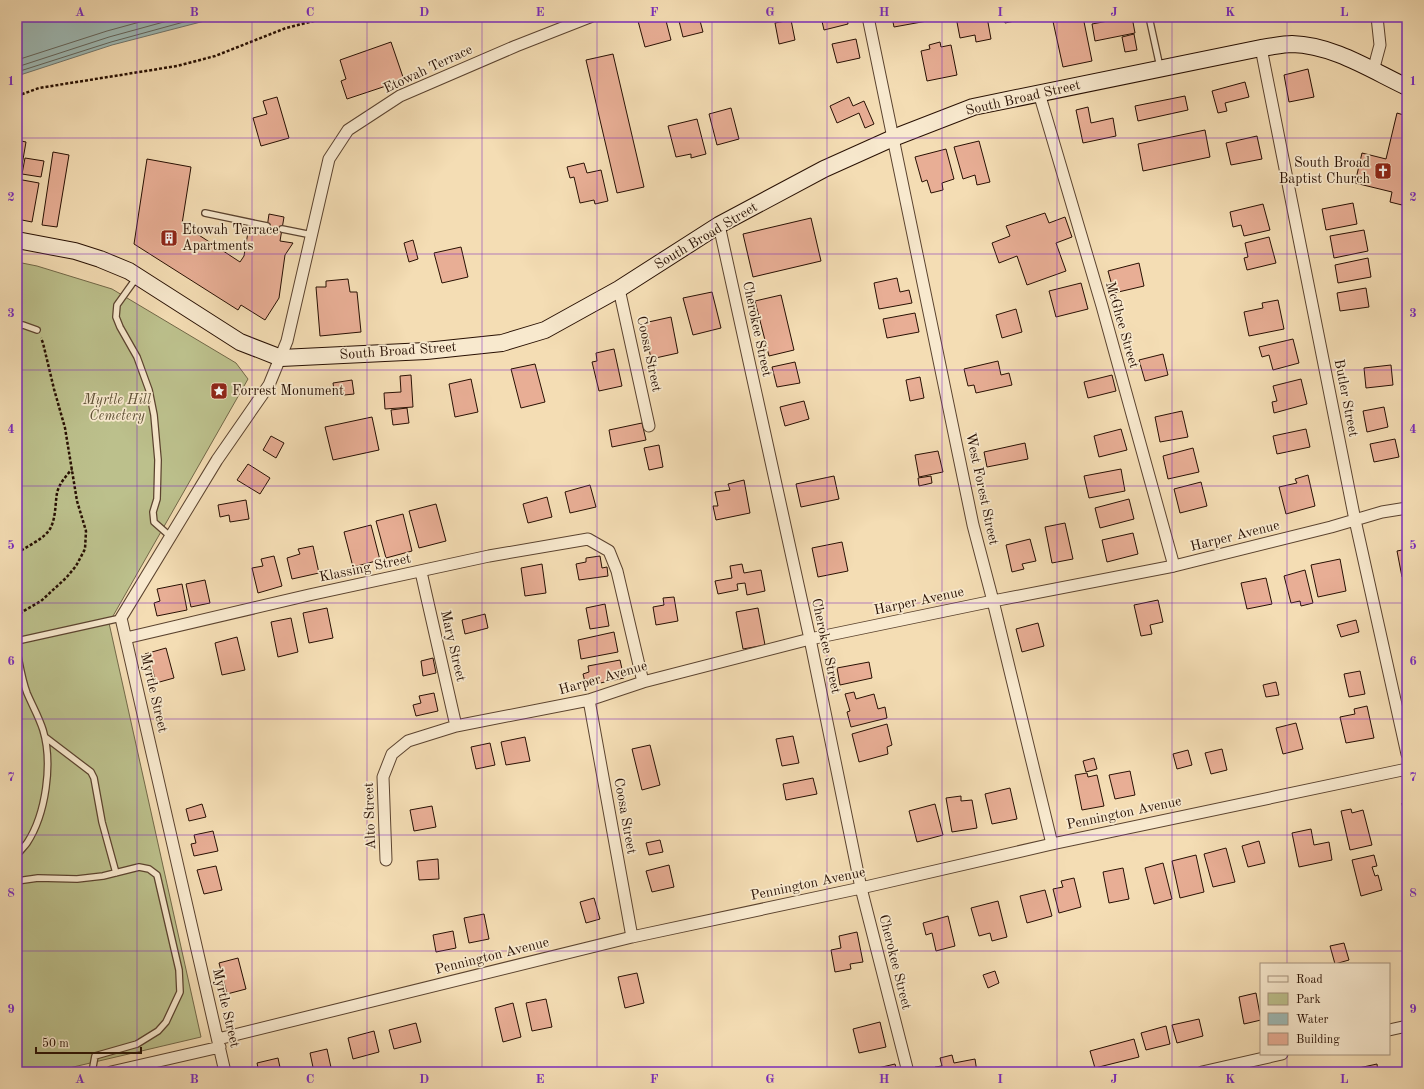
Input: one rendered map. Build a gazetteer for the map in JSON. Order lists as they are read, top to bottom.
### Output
{
  "streets": {
    "main road": ["South Broad Street"],
    "street": [
      "Etowah Terrace",
      "McGhee Street",
      "Cherokee Street",
      "Coosa Street",
      "Butler Street",
      "West Forest Street",
      "Harper Avenue",
      "Klassing Street",
      "Mary Street",
      "Myrtle Street",
      "Pennington Avenue",
      "Alto Street"
    ]
  },
  "crossings": [
    ["Etowah Terrace", "South Broad Street"],
    ["South Broad Street", "McGhee Street"],
    ["South Broad Street", "Cherokee Street"],
    ["South Broad Street", "Coosa Street"],
    ["South Broad Street", "Butler Street"],
    ["South Broad Street", "West Forest Street"],
    ["McGhee Street", "Harper Avenue"],
    ["Cherokee Street", "Harper Avenue"],
    ["Cherokee Street", "Pennington Avenue"],
    ["Coosa Street", "Harper Avenue"],
    ["Coosa Street", "Pennington Avenue"],
    ["Butler Street", "Harper Avenue"],
    ["West Forest Street", "Harper Avenue"],
    ["West Forest Street", "Pennington Avenue"],
    ["Harper Avenue", "Klassing Street"],
    ["Harper Avenue", "Mary Street"],
    ["Harper Avenue", "Alto Street"],
    ["Klassing Street", "Mary Street"],
    ["Klassing Street", "Myrtle Street"],
    ["Myrtle Street", "Pennington Avenue"]
  ],
  "parks": ["Myrtle Hill Cemetery"],
  "places": {
    "church": ["South Broad Baptist Church"],
    "building": ["Etowah Terrace Apartments"],
    "place": ["Forrest Monument"]
  },
  "legend": [
    "Road",
    "Park",
    "Water",
    "Building"
  ],
  "scale_bar": "50 m",
  "grid": {
    "columns": [
      "A",
      "B",
      "C",
      "D",
      "E",
      "F",
      "G",
      "H",
      "I",
      "J",
      "K",
      "L"
    ],
    "rows": [
      "1",
      "2",
      "3",
      "4",
      "5",
      "6",
      "7",
      "8",
      "9"
    ]
  }
}
